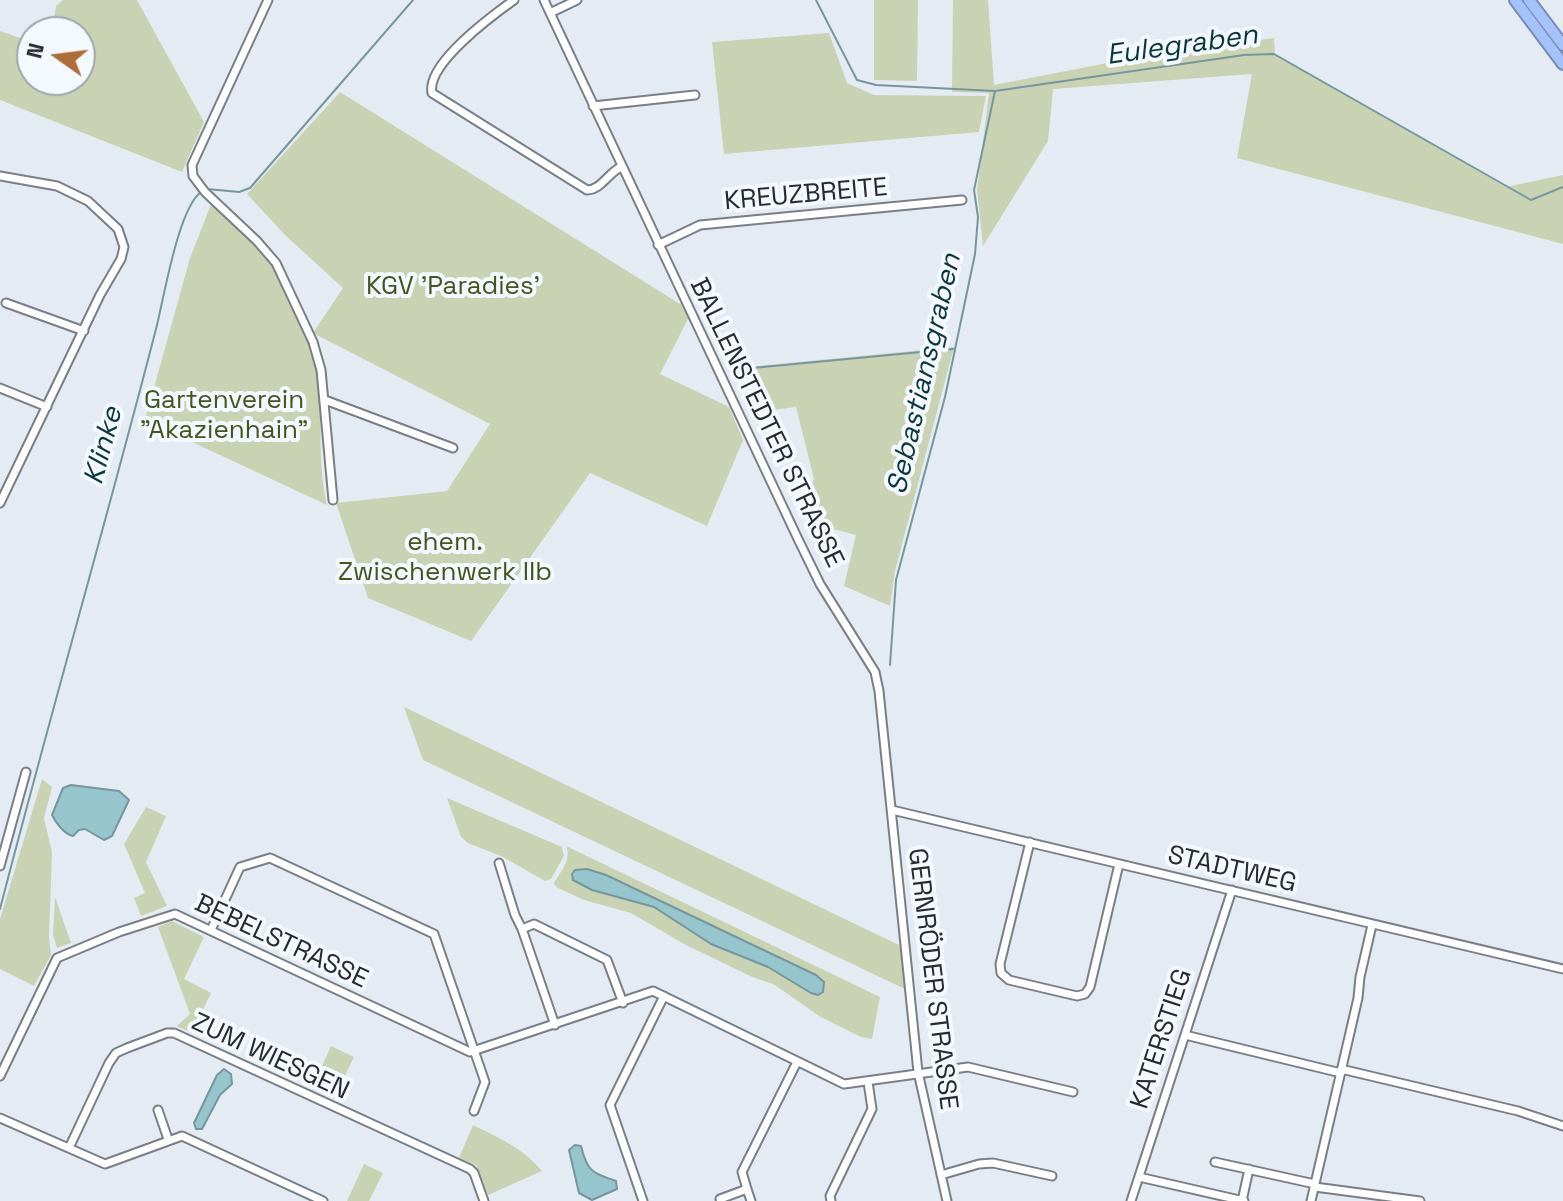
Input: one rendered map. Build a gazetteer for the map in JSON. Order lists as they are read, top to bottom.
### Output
{
  "streets": {
    "street": [
      "KREUZBREITE",
      "BALLENSTEDTER STRASSE",
      "STADTWEG",
      "BEBELSTRASSE",
      "GERNRÖDER STRASSE",
      "KATERSTIEG",
      "ZUM WIESGEN"
    ]
  },
  "crossings": [
    ["KREUZBREITE", "BALLENSTEDTER STRASSE"],
    ["BALLENSTEDTER STRASSE", "GERNRÖDER STRASSE"],
    ["STADTWEG", "GERNRÖDER STRASSE"],
    ["STADTWEG", "KATERSTIEG"]
  ],
  "water": ["Eulegraben", "Sebastiansgraben", "Klinke"],
  "parks": ["KGV 'Paradies'", "Gartenverein \"Akazienhain\"", "ehem. Zwischenwerk IIb"],
  "north": "left"
}
